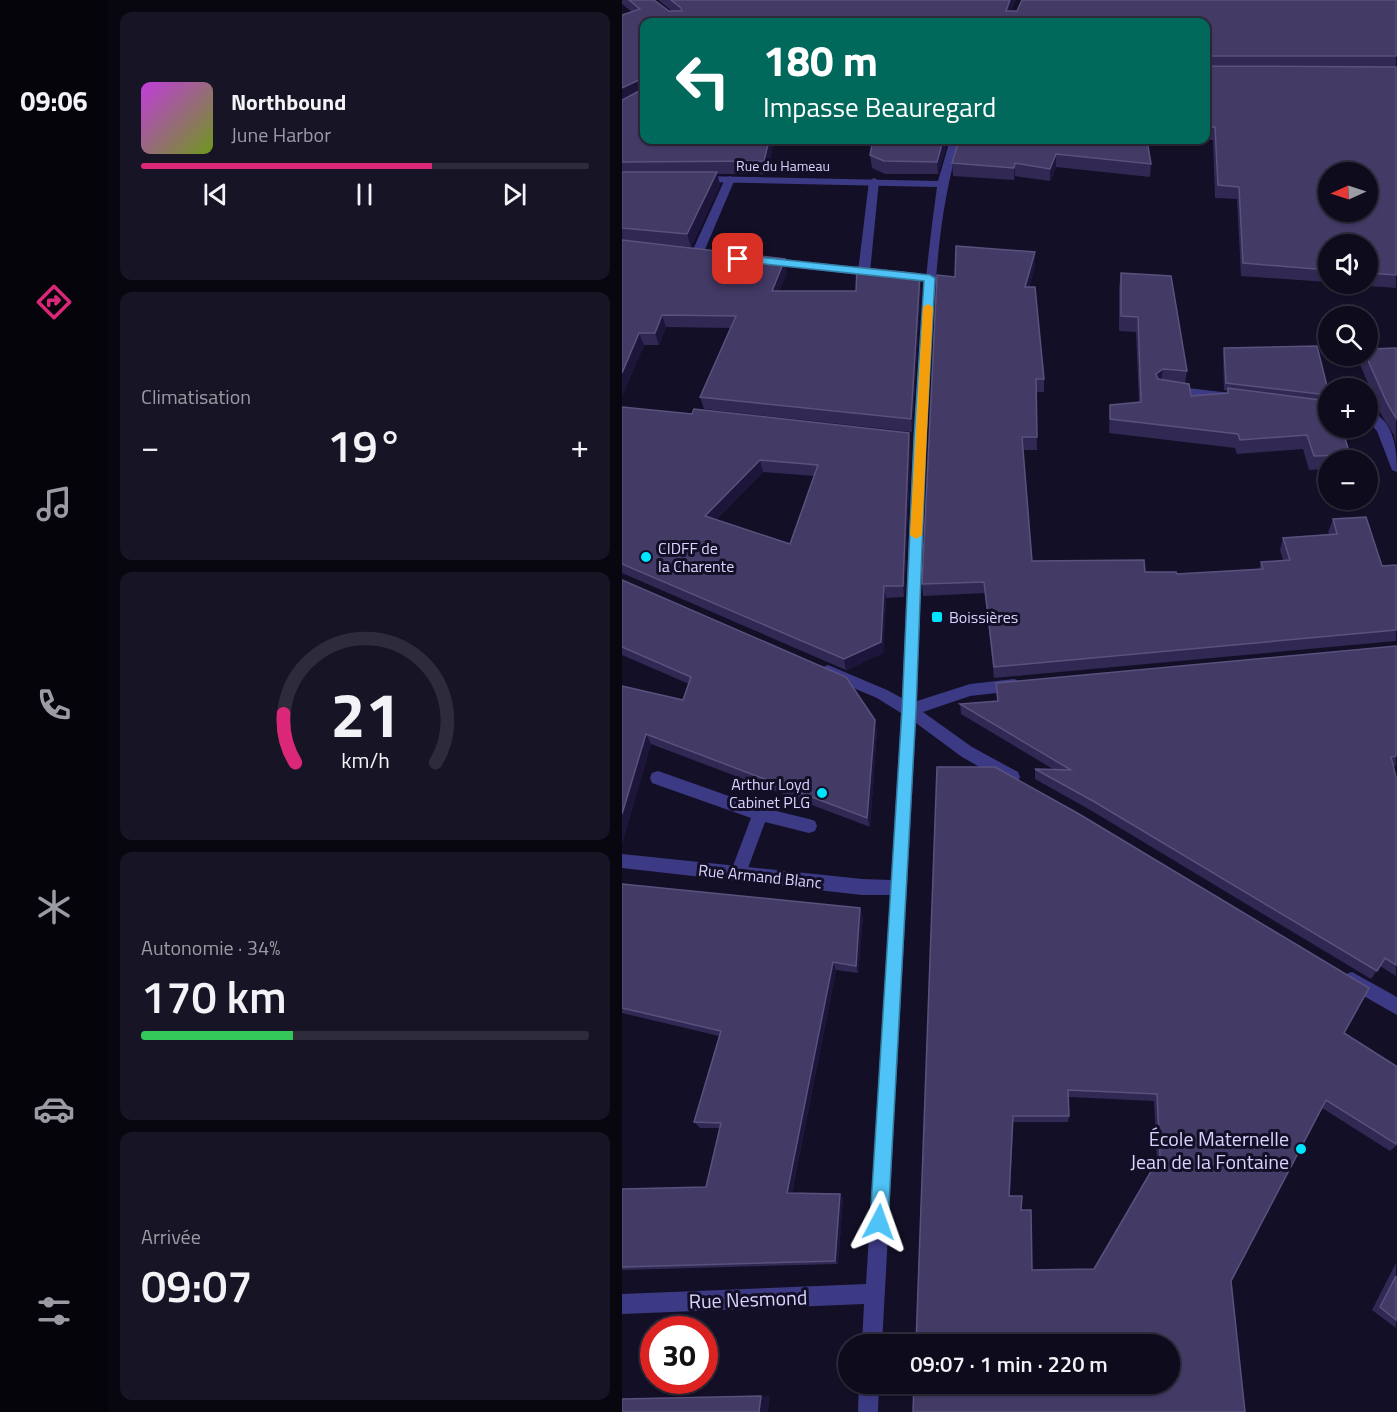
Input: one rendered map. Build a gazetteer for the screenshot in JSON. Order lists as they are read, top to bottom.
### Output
{
  "streets": {
    "street": ["Rue du Hameau", "Rue Armand Blanc", "Rue Nesmond"]
  },
  "places": {
    "other": ["CIDFF de la Charente", "Arthur Loyd Cabinet PLG", "École Maternelle Jean de la Fontaine"],
    "transit": ["Boissières"]
  },
  "north": "left",
  "page": {
    "tabs": "09:06",
    "turn": ["180 m", "Impasse Beauregard"],
    "song": ["Northbound", "June Harbor"],
    "map_buttons": ["+", "−"],
    "tile": [
      "Climatisation",
      ["Autonomie · 34%", "170 km"],
      ["Arrivée", "09:07"]
    ],
    "heat": ["−", "19°", "+"],
    "limit": "30",
    "trip": "09:07 · 1 min · 220 m",
    "gauge": ["21", "km/h"]
  }
}
